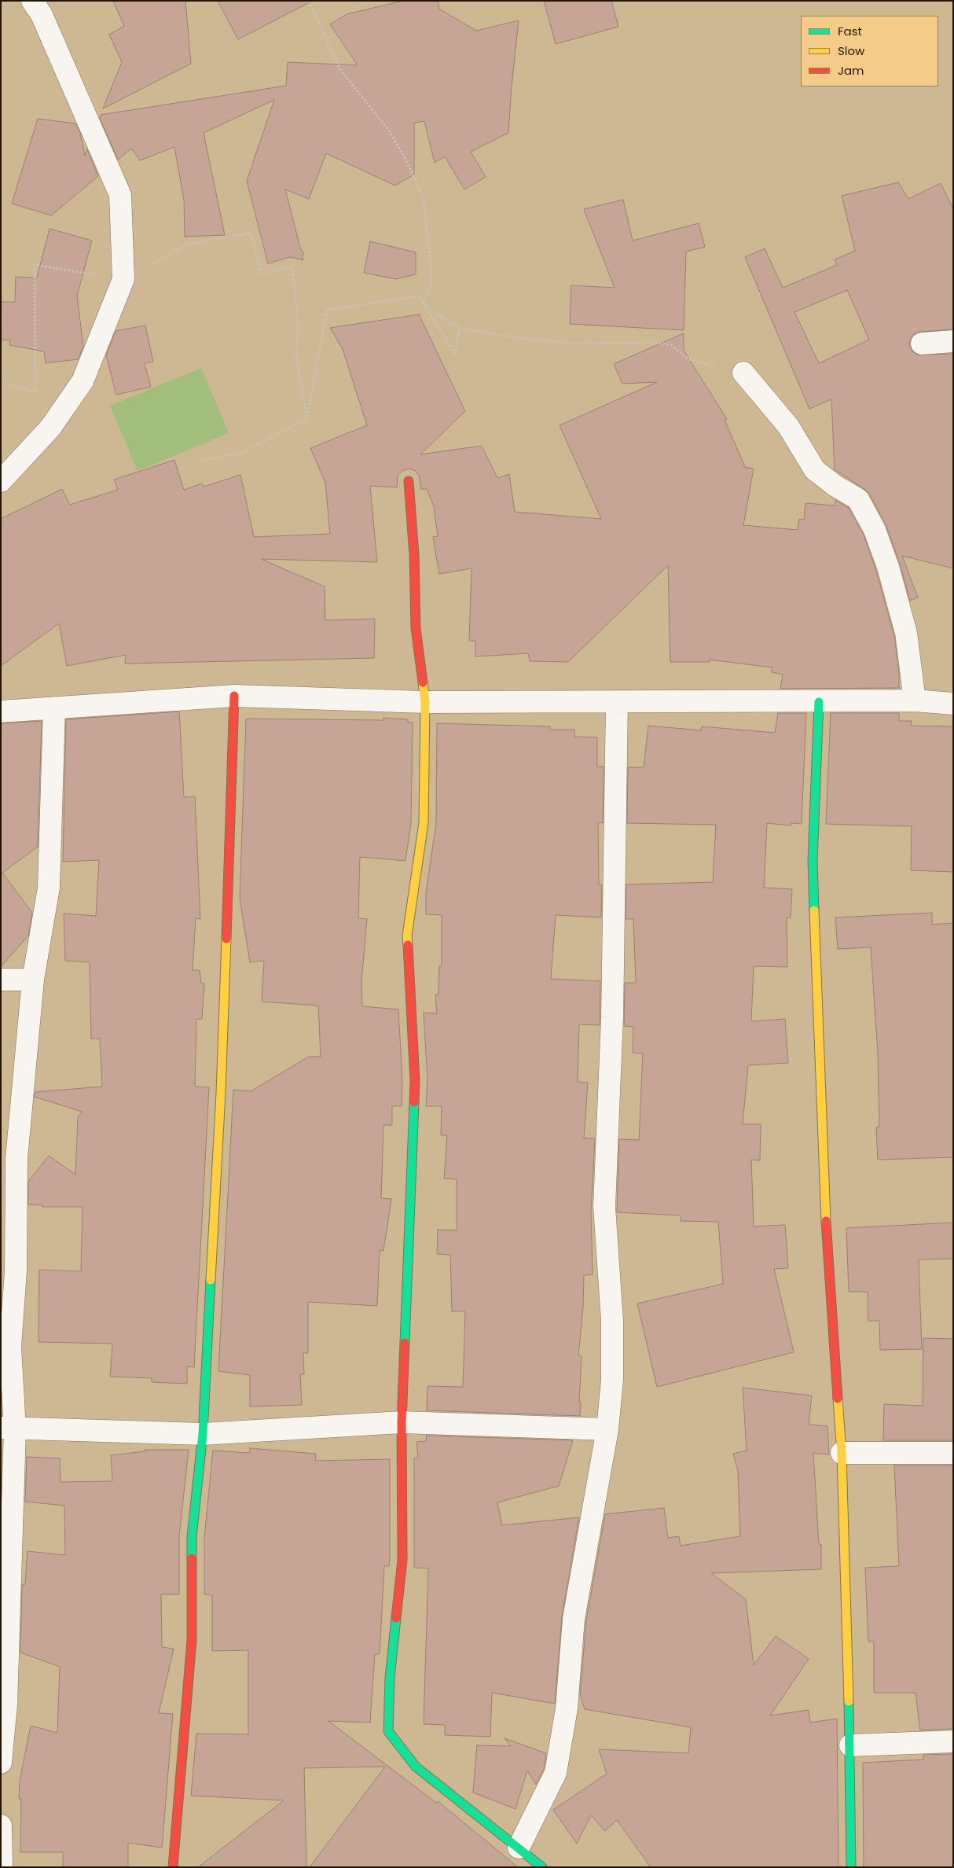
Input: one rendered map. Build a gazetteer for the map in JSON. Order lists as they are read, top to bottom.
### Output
{
  "legend": ["Fast", "Slow", "Jam"]
}
